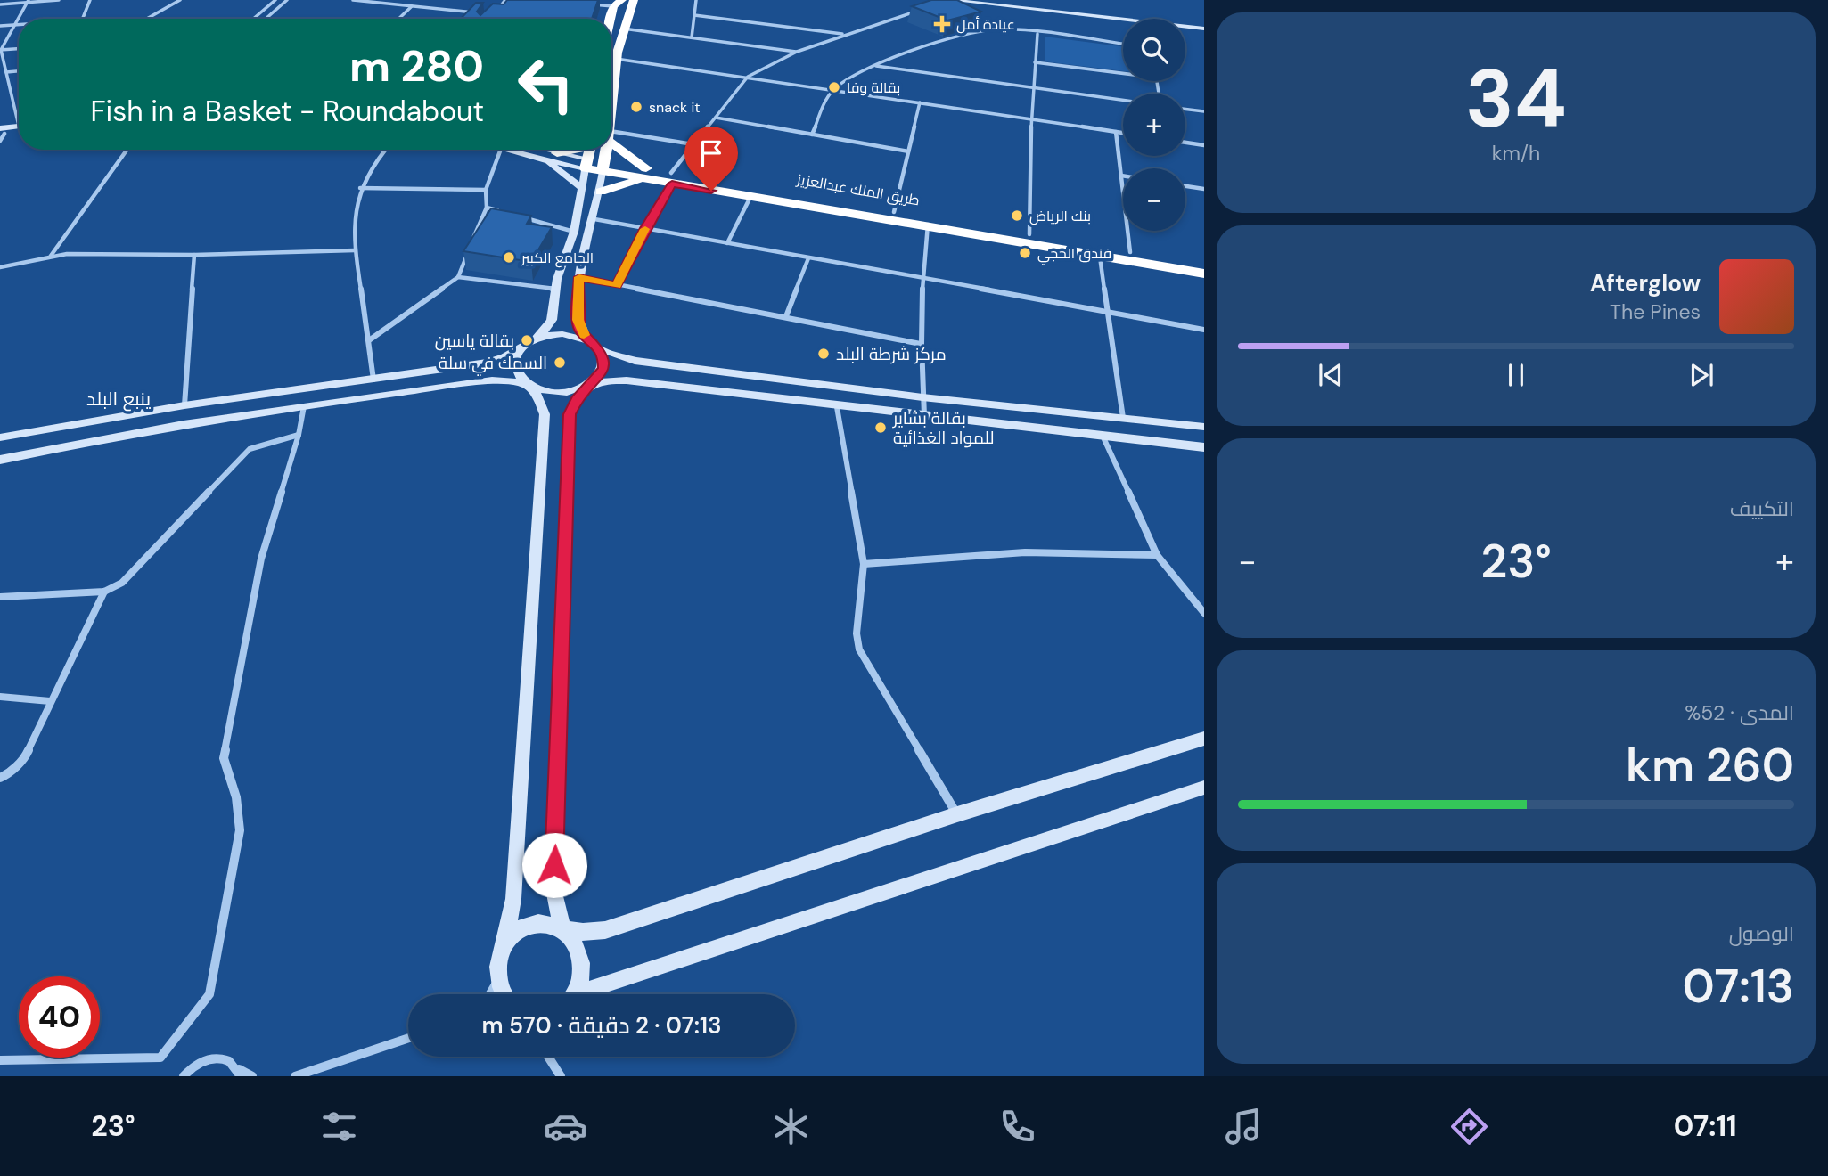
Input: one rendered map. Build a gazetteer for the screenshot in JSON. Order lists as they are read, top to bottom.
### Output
{
  "streets": {
    "highway": ["طريق الملك عبدالعزيز"]
  },
  "districts": ["ينبع البلد"],
  "places": {
    "health": ["عيادة أمل"],
    "other": [
      "بقالة وفا",
      "snack it",
      "بنك الرياض",
      "فندق الحجي",
      "الجامع الكبير",
      "بقالة ياسين",
      "مركز شرطة البلد",
      "السمك في سلة",
      "بقالة بشاير للمواد الغذائية"
    ]
  },
  "page": {
    "tile": [
      ["34", "km/h"],
      "التكييف",
      ["المدى · 52%", "260 km"],
      ["الوصول", "07:13"]
    ],
    "map_buttons": ["+", "−"],
    "turn": ["280 m", "Fish in a Basket - Roundabout"],
    "song": ["Afterglow", "The Pines"],
    "heat": ["−", "23°", "+"],
    "limit": "40",
    "trip": "07:13 · 2 دقيقة · 570 m",
    "tabs": ["07:11", "23°"]
  }
}
